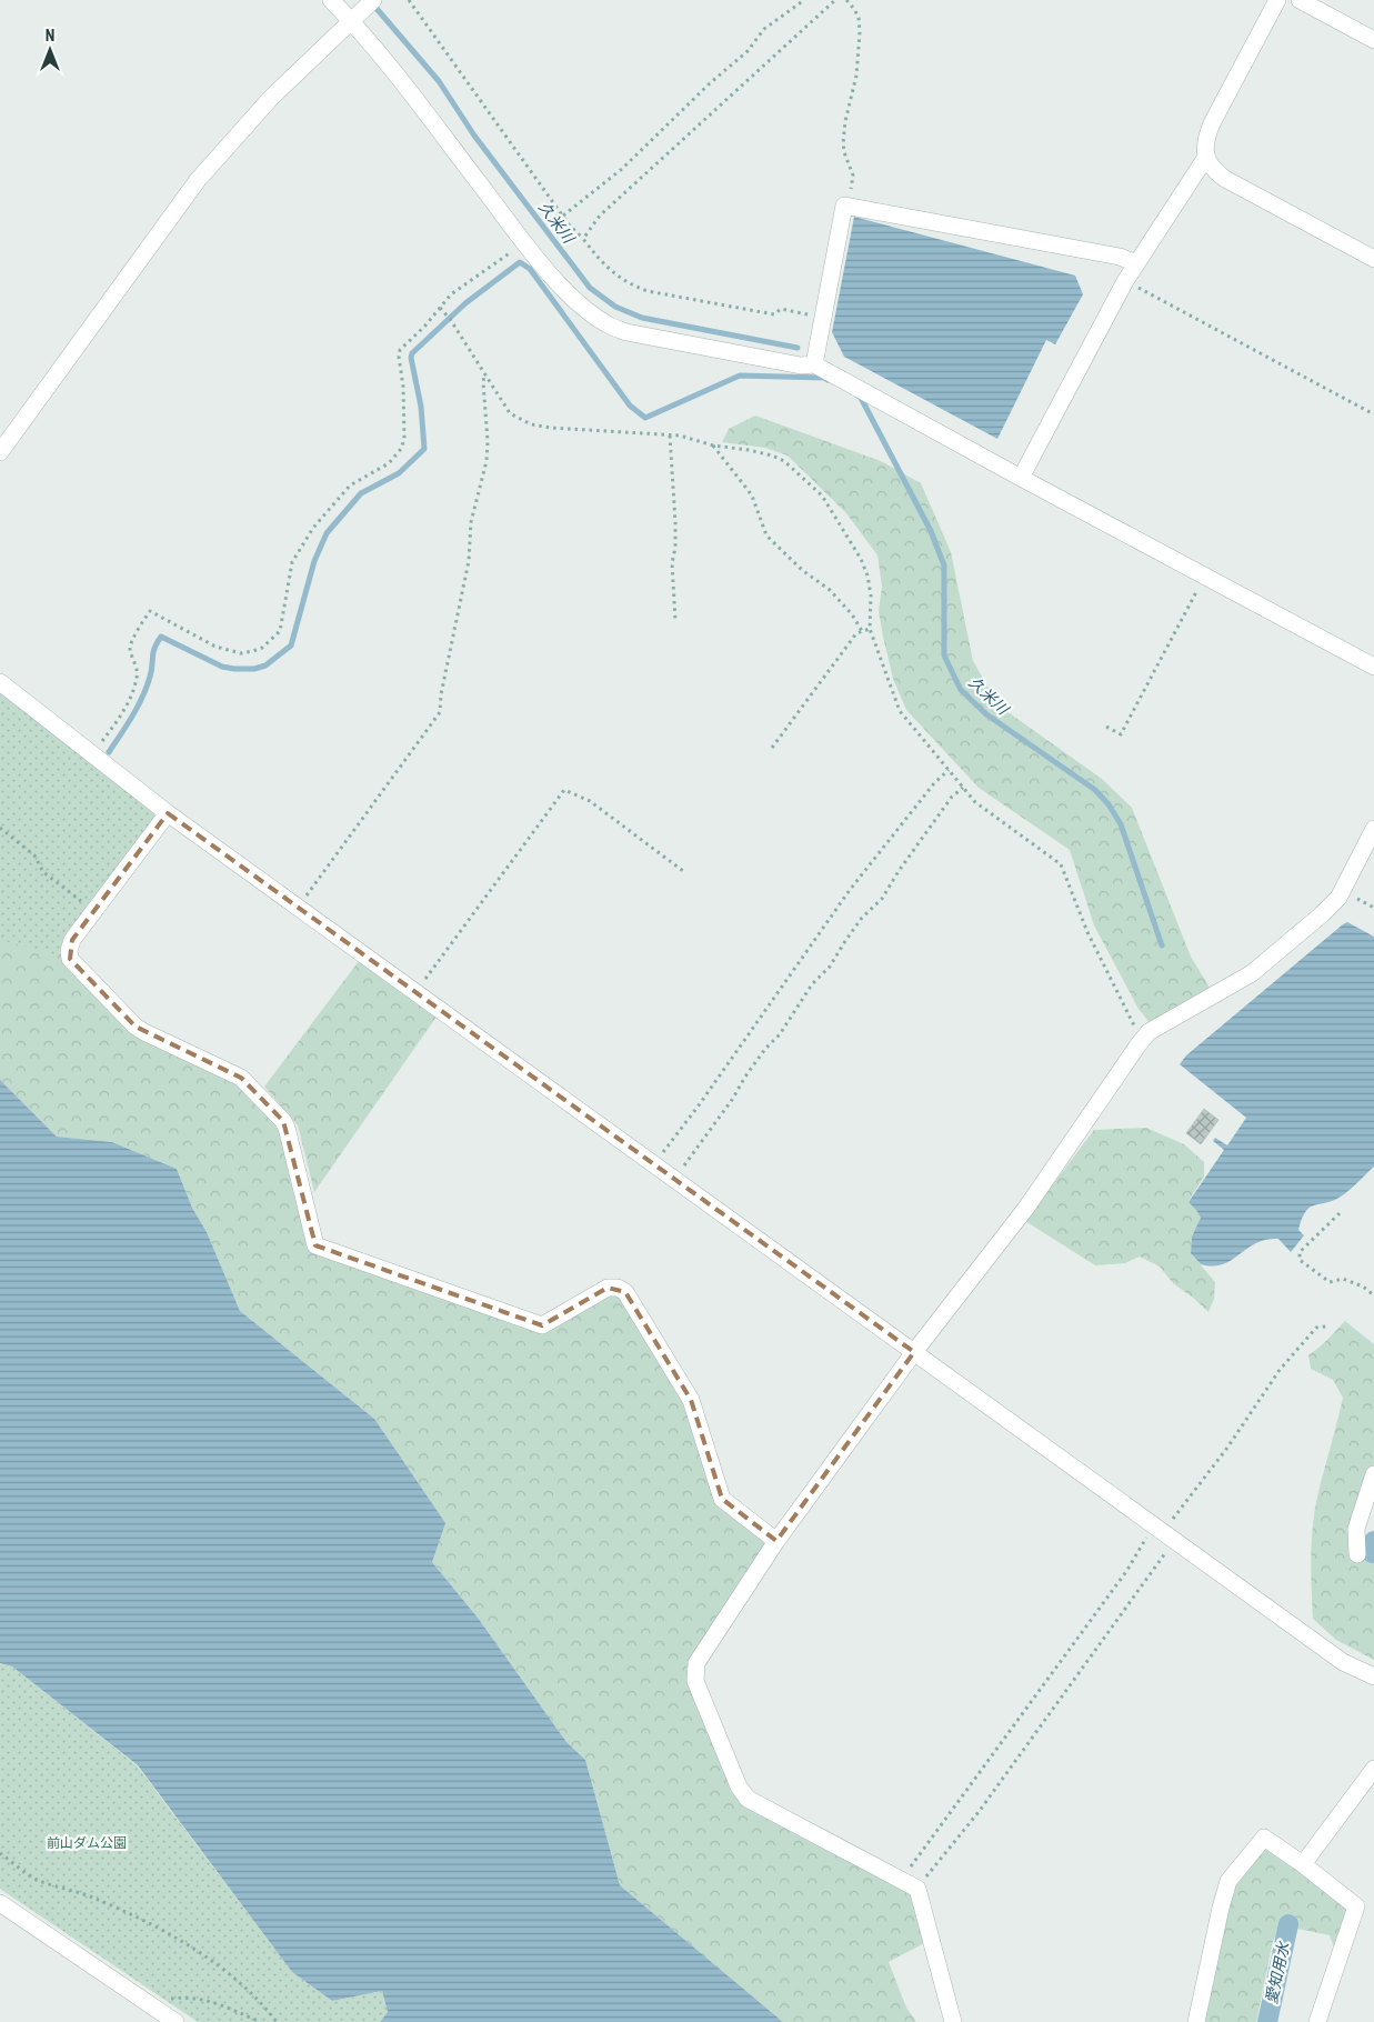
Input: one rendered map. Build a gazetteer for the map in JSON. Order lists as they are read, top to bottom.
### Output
{
  "water": ["久米川", "愛知用水"],
  "parks": ["前山ダム公園"],
  "north": "top"
}
